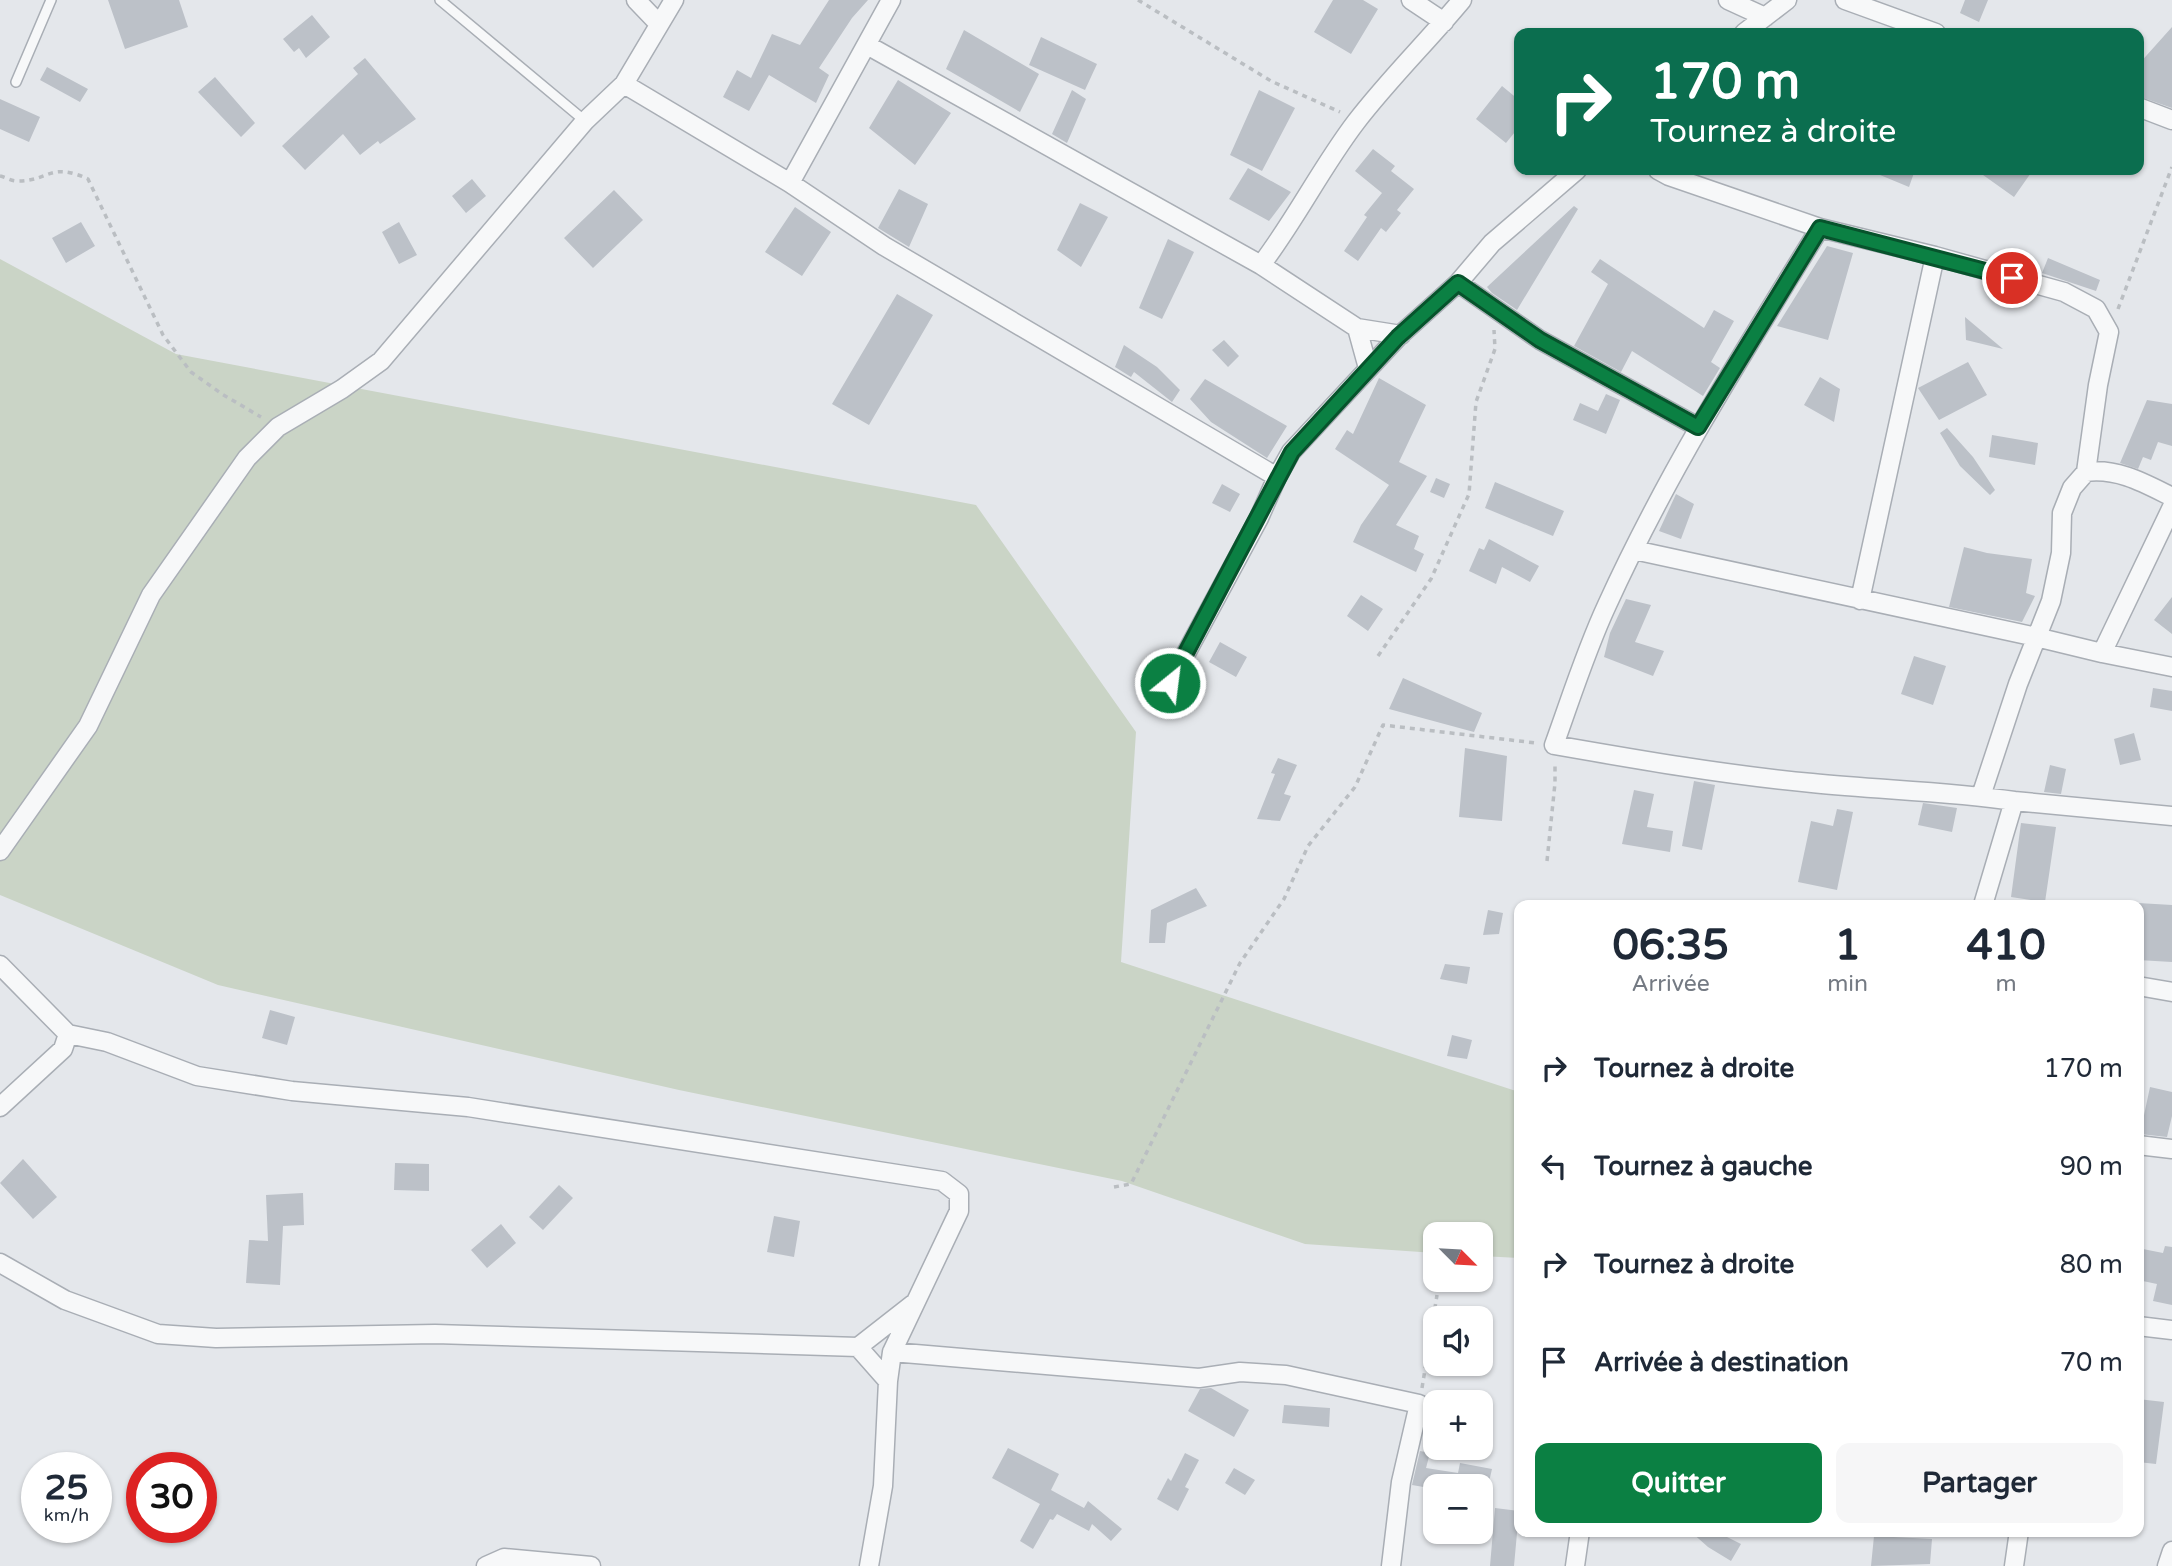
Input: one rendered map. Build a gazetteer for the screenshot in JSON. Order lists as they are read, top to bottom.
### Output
{
  "north": "bottom right",
  "page": {
    "turn": ["170 m", "Tournez à droite"],
    "eta": [
      "06:35",
      "Arrivée",
      "1",
      "min",
      "410",
      "m"
    ],
    "list": [
      {
        "name": "Tournez à droite",
        "value": "170 m"
      },
      {
        "name": "Tournez à gauche",
        "value": "90 m"
      },
      {
        "name": "Tournez à droite",
        "value": "80 m"
      },
      {
        "name": "Arrivée à destination",
        "value": "70 m"
      }
    ],
    "map_buttons": ["+", "−"],
    "buttons": ["Quitter", "Partager"],
    "speed": "25 km/h",
    "limit": "30"
  }
}
